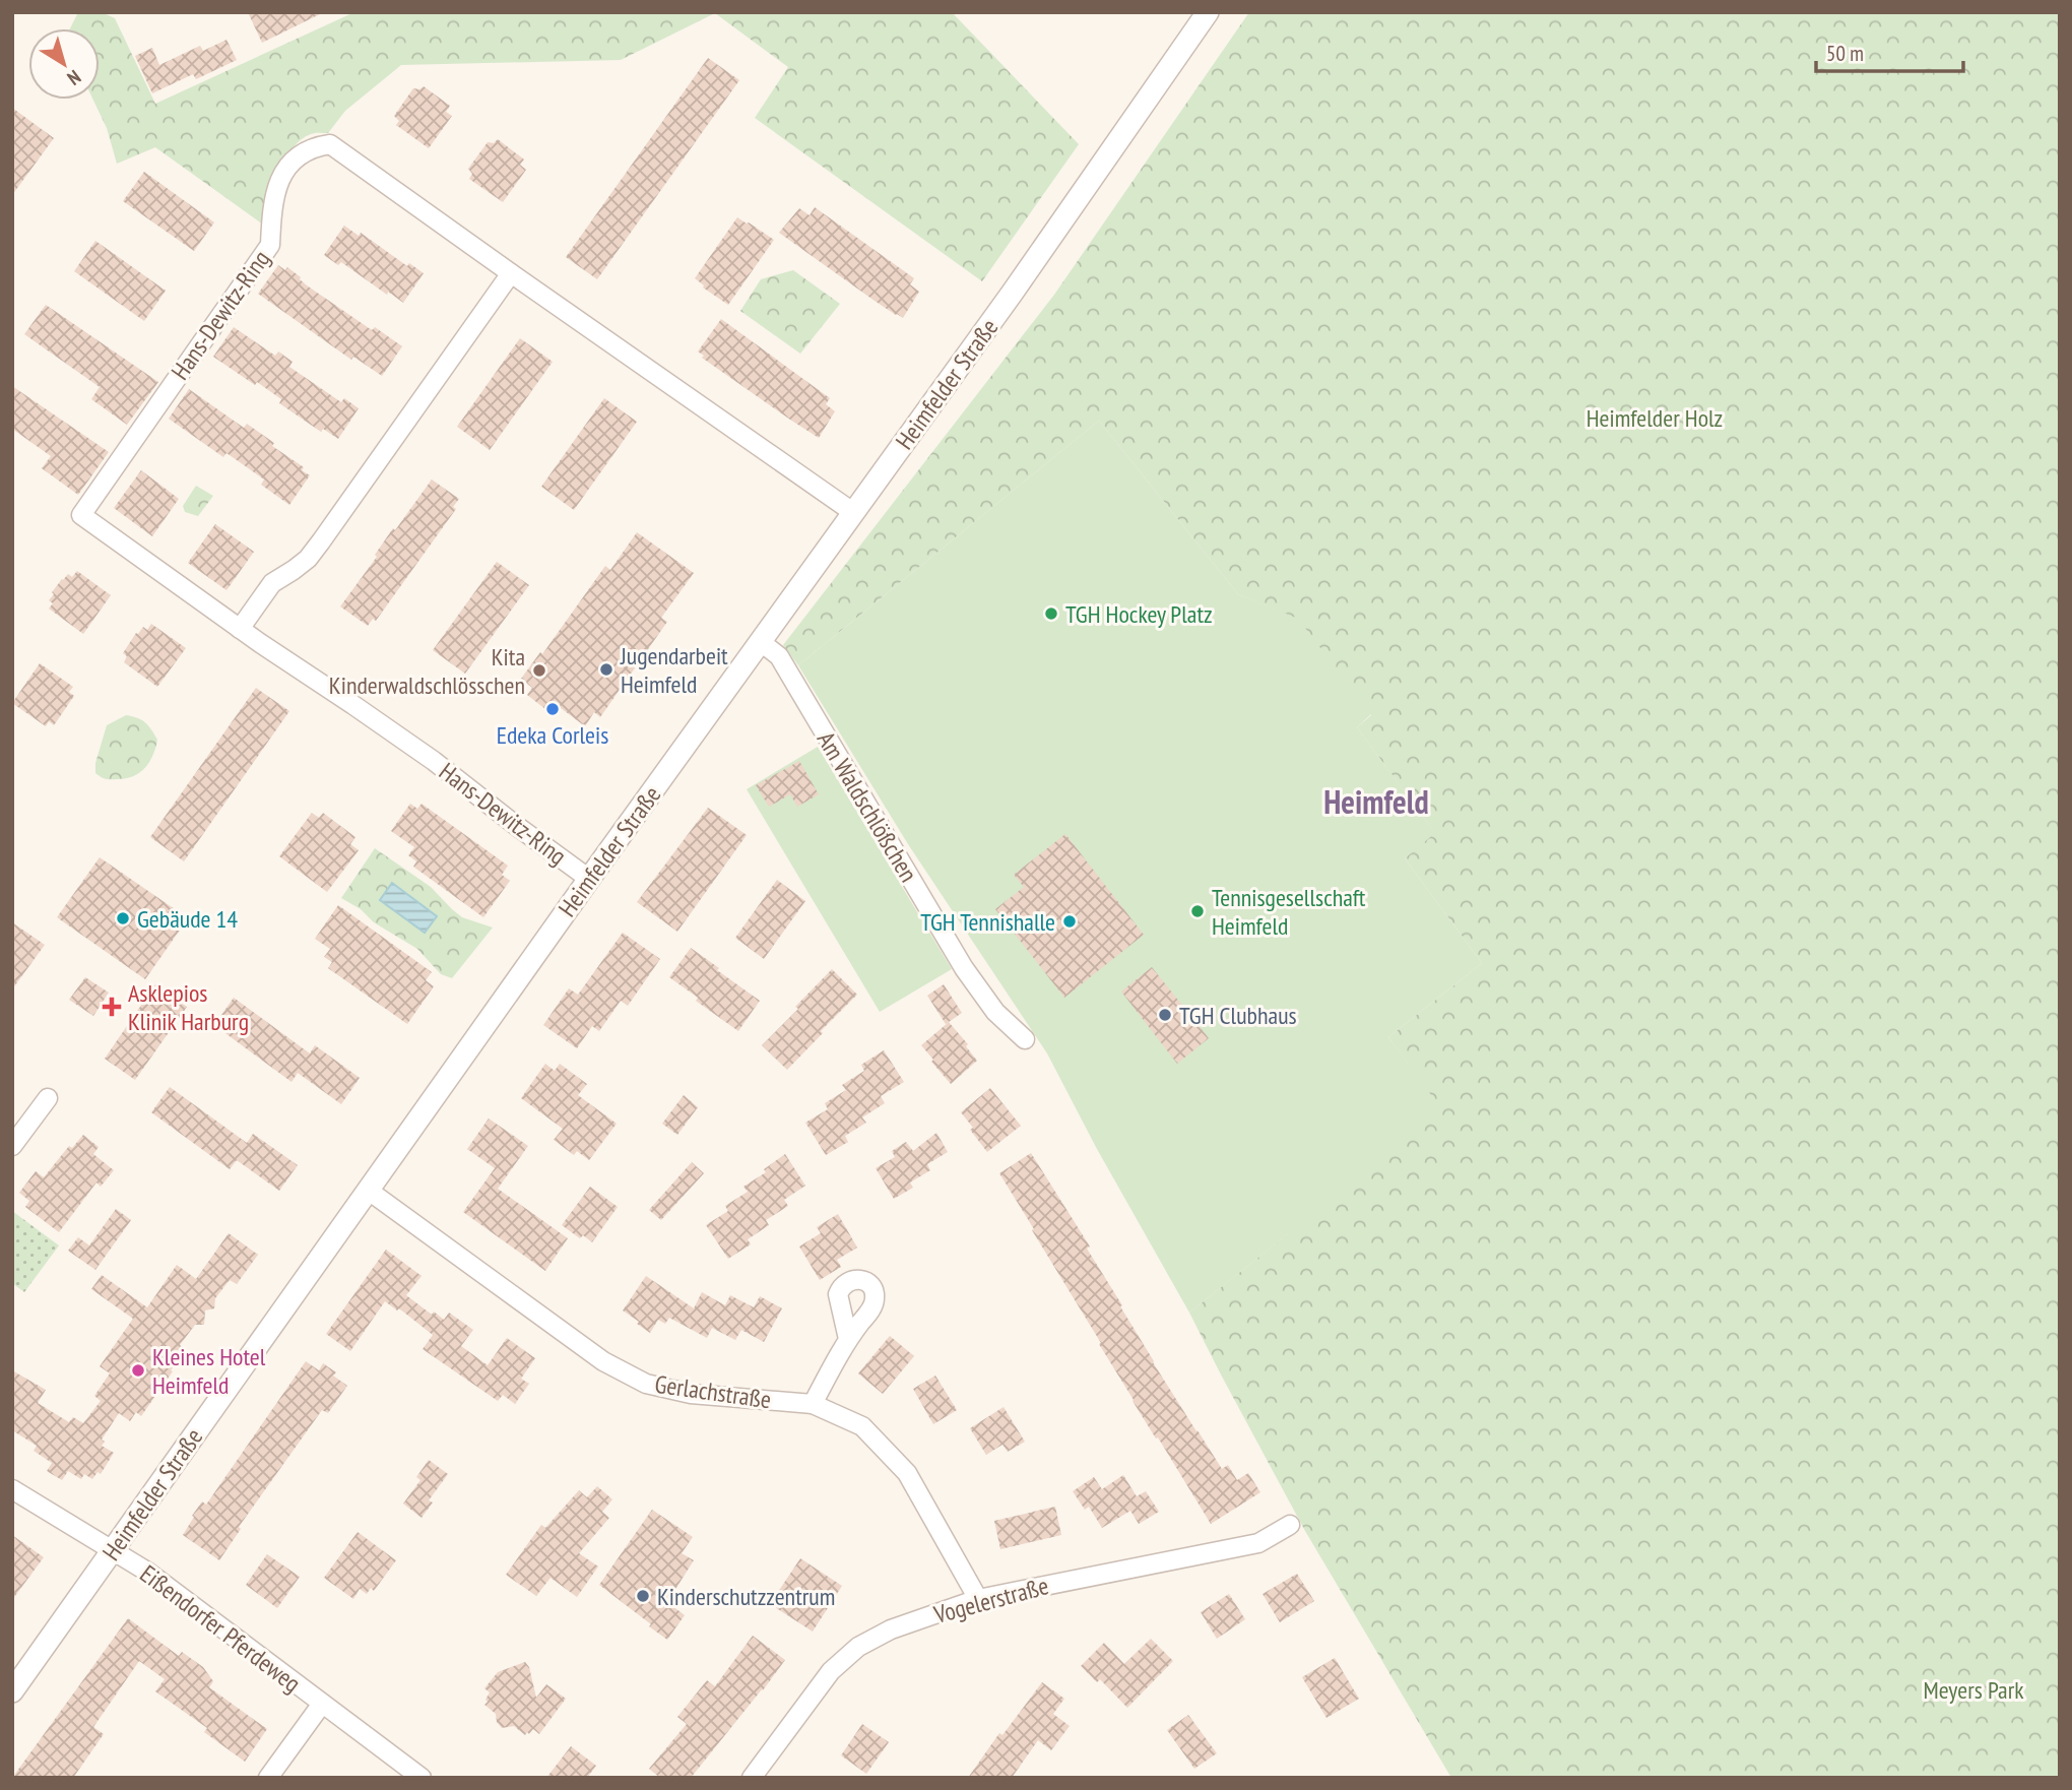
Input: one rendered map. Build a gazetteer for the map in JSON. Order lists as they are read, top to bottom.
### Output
{
  "streets": {
    "street": [
      "Hans-Dewitz-Ring",
      "Heimfelder Straße",
      "Am Waldschlößchen",
      "Gerlachstraße",
      "Vogelerstraße",
      "Eißendorfer Pferdeweg"
    ]
  },
  "crossings": [
    ["Hans-Dewitz-Ring", "Heimfelder Straße"],
    ["Heimfelder Straße", "Am Waldschlößchen"],
    ["Heimfelder Straße", "Gerlachstraße"],
    ["Heimfelder Straße", "Eißendorfer Pferdeweg"],
    ["Gerlachstraße", "Vogelerstraße"]
  ],
  "districts": ["Heimfeld"],
  "parks": ["Heimfelder Holz", "Meyers Park"],
  "places": {
    "other": [
      "TGH Hockey Platz",
      "Jugendarbeit Heimfeld",
      "Kita Kinderwaldschlösschen",
      "Edeka Corleis",
      "Tennisgesellschaft Heimfeld",
      "Gebäude 14",
      "TGH Tennishalle",
      "TGH Clubhaus",
      "Kleines Hotel Heimfeld",
      "Kinderschutzzentrum"
    ],
    "health": ["Asklepios Klinik Harburg"]
  },
  "scale_bar": "50 m",
  "north": "bottom right"
}
